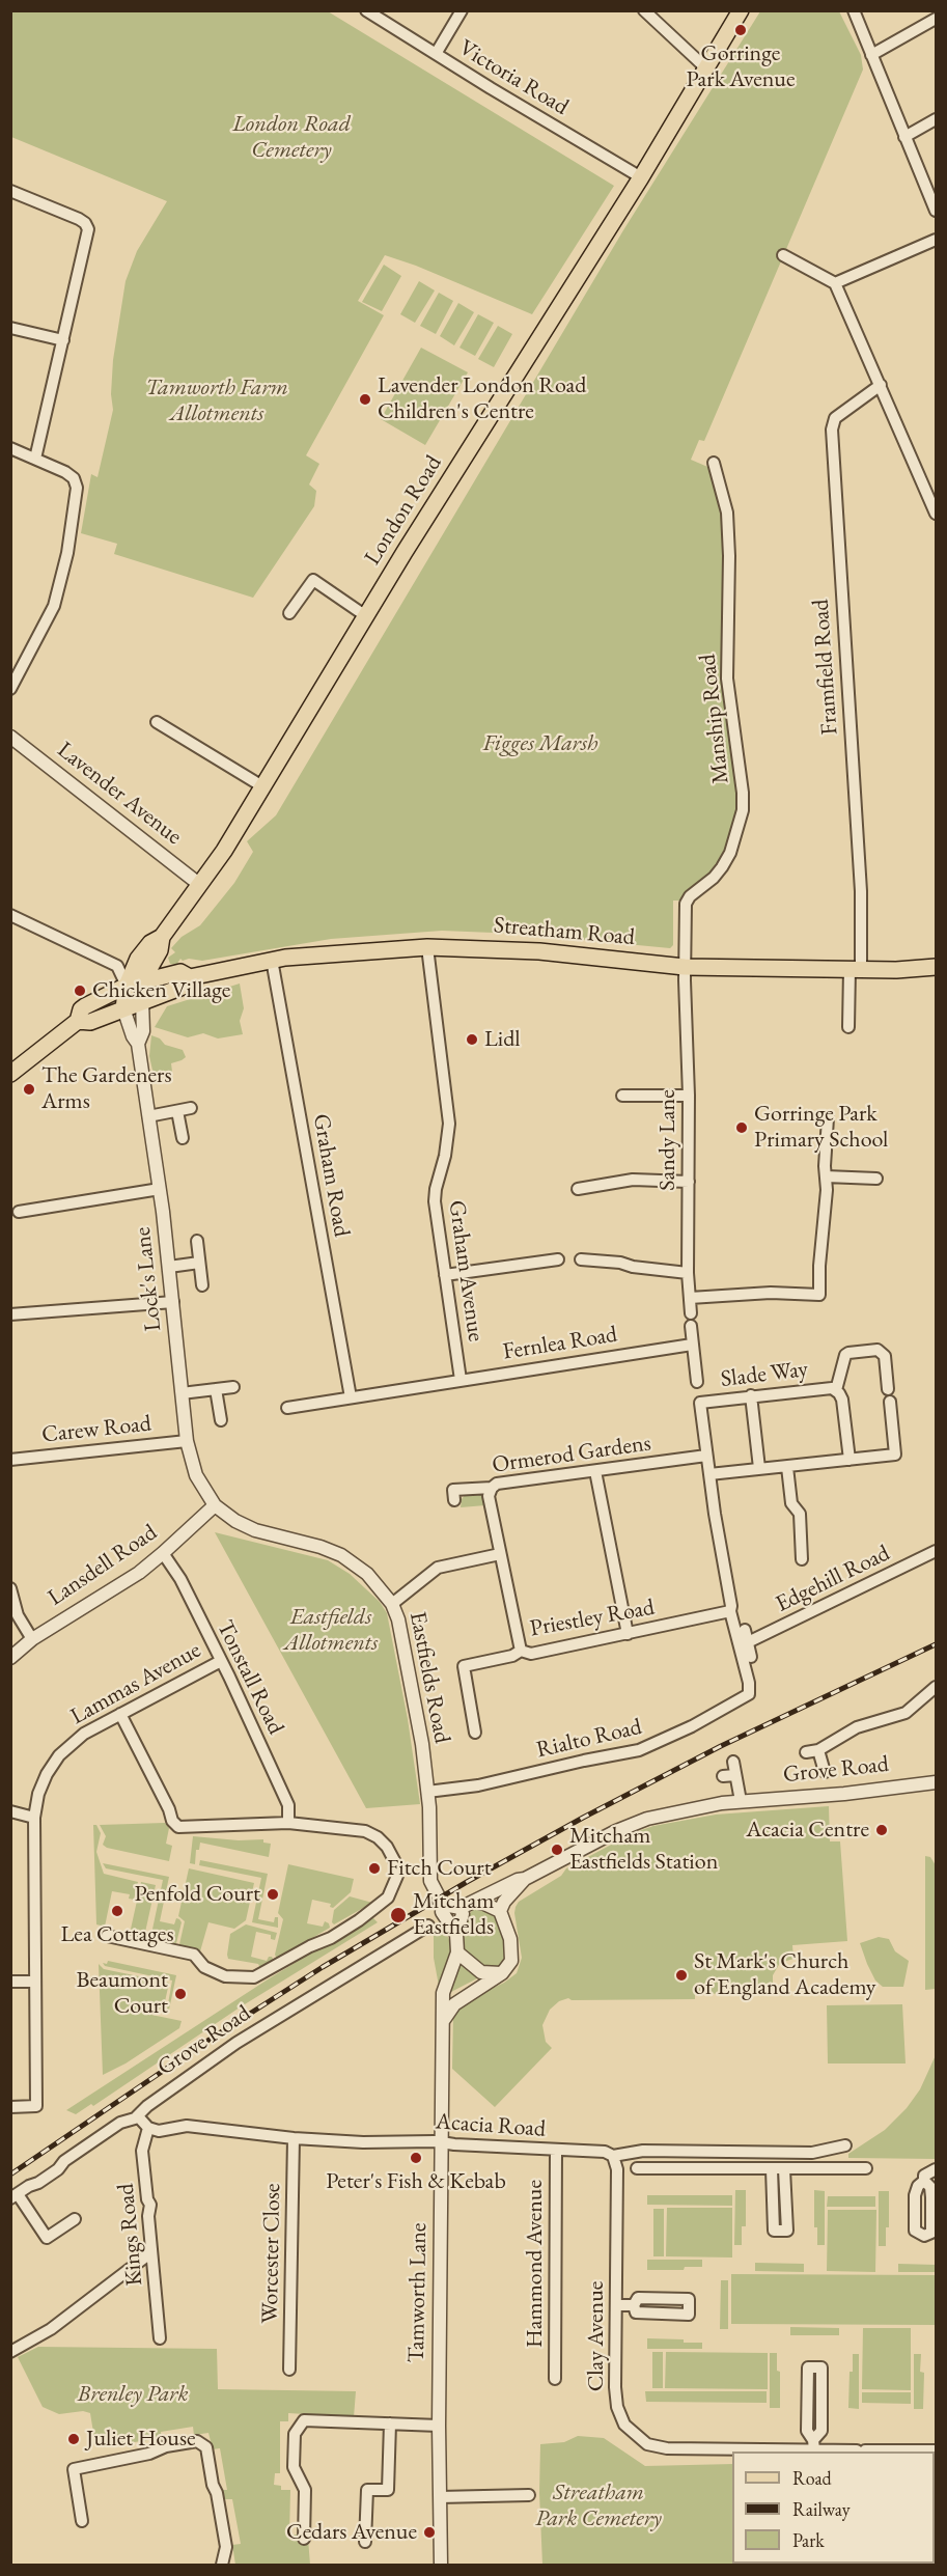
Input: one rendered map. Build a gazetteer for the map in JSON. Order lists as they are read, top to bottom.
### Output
{
  "streets": {
    "main road": ["London Road", "Streatham Road"],
    "street": [
      "Victoria Road",
      "Framfield Road",
      "Manship Road",
      "Lavender Avenue",
      "Sandy Lane",
      "Graham Road",
      "Graham Avenue",
      "Lock's Lane",
      "Fernlea Road",
      "Slade Way",
      "Carew Road",
      "Ormerod Gardens",
      "Lansdell Road",
      "Edgehill Road",
      "Priestley Road",
      "Tonstall Road",
      "Eastfields Road",
      "Lammas Avenue",
      "Rialto Road",
      "Grove Road",
      "Acacia Road",
      "Kings Road",
      "Worcester Close",
      "Hammond Avenue",
      "Tamworth Lane",
      "Clay Avenue"
    ]
  },
  "crossings": [
    ["Victoria Road", "London Road"],
    ["London Road", "Lavender Avenue"],
    ["London Road", "Streatham Road"],
    ["London Road", "Lock's Lane"],
    ["Framfield Road", "Streatham Road"],
    ["Manship Road", "Streatham Road"],
    ["Manship Road", "Sandy Lane"],
    ["Streatham Road", "Sandy Lane"],
    ["Streatham Road", "Graham Road"],
    ["Streatham Road", "Graham Avenue"],
    ["Streatham Road", "Lock's Lane"],
    ["Graham Road", "Fernlea Road"],
    ["Graham Avenue", "Fernlea Road"],
    ["Lock's Lane", "Carew Road"],
    ["Lock's Lane", "Lansdell Road"],
    ["Lock's Lane", "Eastfields Road"],
    ["Slade Way", "Ormerod Gardens"],
    ["Lansdell Road", "Tonstall Road"],
    ["Lansdell Road", "Eastfields Road"],
    ["Tonstall Road", "Lammas Avenue"],
    ["Eastfields Road", "Rialto Road"],
    ["Grove Road", "Tamworth Lane"],
    ["Acacia Road", "Kings Road"],
    ["Acacia Road", "Worcester Close"],
    ["Acacia Road", "Hammond Avenue"],
    ["Acacia Road", "Tamworth Lane"],
    ["Acacia Road", "Clay Avenue"]
  ],
  "parks": [
    "London Road Cemetery",
    "Tamworth Farm Allotments",
    "Figges Marsh",
    "Eastfields Allotments",
    "Brenley Park",
    "Streatham Park Cemetery"
  ],
  "places": [
    "Gorringe Park Avenue",
    "Lavender London Road Children's Centre",
    "Chicken Village",
    "Lidl",
    "The Gardeners Arms",
    "Gorringe Park Primary School",
    "Acacia Centre",
    "Mitcham Eastfields Station",
    "Fitch Court",
    "Penfold Court",
    "Lea Cottages",
    "Mitcham Eastfields",
    "St Mark's Church of England Academy",
    "Beaumont Court",
    "Peter's Fish & Kebab",
    "Juliet House",
    "Cedars Avenue"
  ],
  "legend": ["Road", "Railway", "Park"]
}
